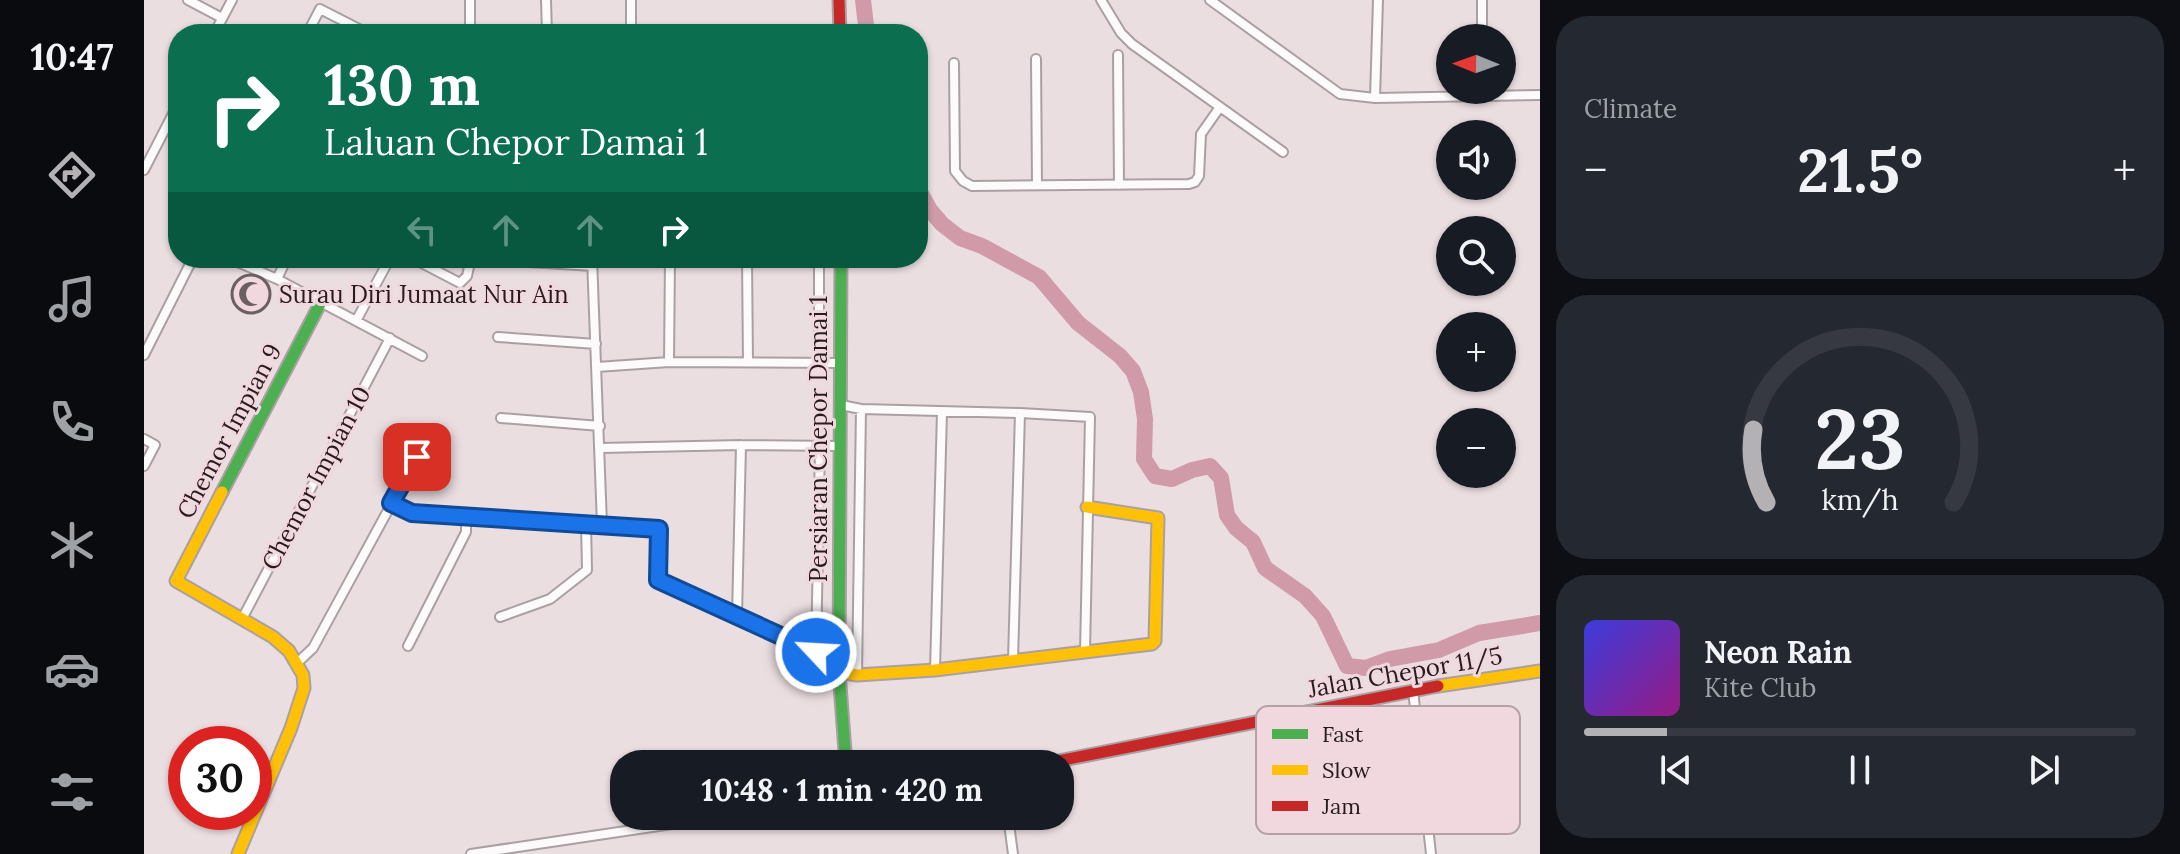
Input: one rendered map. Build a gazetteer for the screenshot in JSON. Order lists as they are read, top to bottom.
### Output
{
  "streets": {
    "street": [
      "Chemor Impian 9",
      "Persiaran Chepor Damai 1",
      "Chemor Impian 10",
      "Jalan Chepor 11/5"
    ]
  },
  "crossings": [
    ["Chemor Impian 9", "Chemor Impian 10"]
  ],
  "places": {
    "mosque": ["Surau Diri Jumaat Nur Ain"]
  },
  "legend": ["Fast", "Slow", "Jam"],
  "north": "left",
  "page": {
    "tabs": "10:47",
    "tile": "Climate",
    "map_buttons": ["+", "−"],
    "turn": ["130 m", "Laluan Chepor Damai 1"],
    "heat": ["−", "21.5°", "+"],
    "song": ["Neon Rain", "Kite Club"],
    "limit": "30",
    "trip": "10:48 · 1 min · 420 m",
    "gauge": ["23", "km/h"]
  }
}
